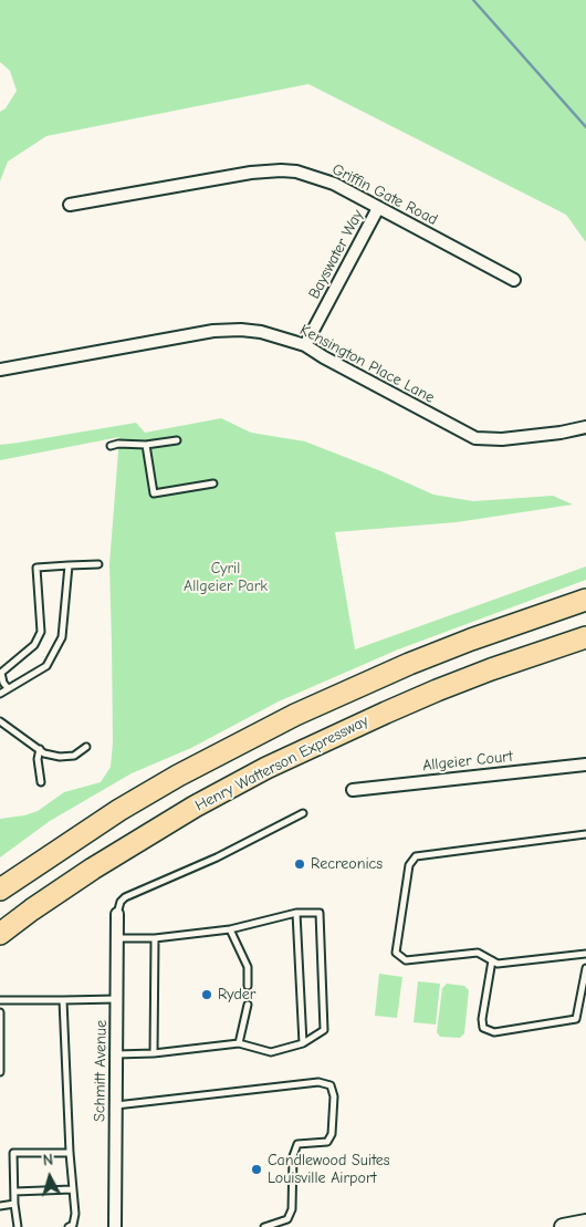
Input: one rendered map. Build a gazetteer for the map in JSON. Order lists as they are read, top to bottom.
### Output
{
  "streets": {
    "highway": ["Henry Watterson Expressway"],
    "street": [
      "Griffin Gate Road",
      "Bayswater Way",
      "Kensington Place Lane",
      "Allgeier Court",
      "Schmitt Avenue"
    ]
  },
  "crossings": [
    ["Griffin Gate Road", "Bayswater Way"],
    ["Bayswater Way", "Kensington Place Lane"]
  ],
  "parks": ["Cyril Allgeier Park"],
  "places": ["Recreonics", "Ryder", "Candlewood Suites Louisville Airport"],
  "north": "top"
}
